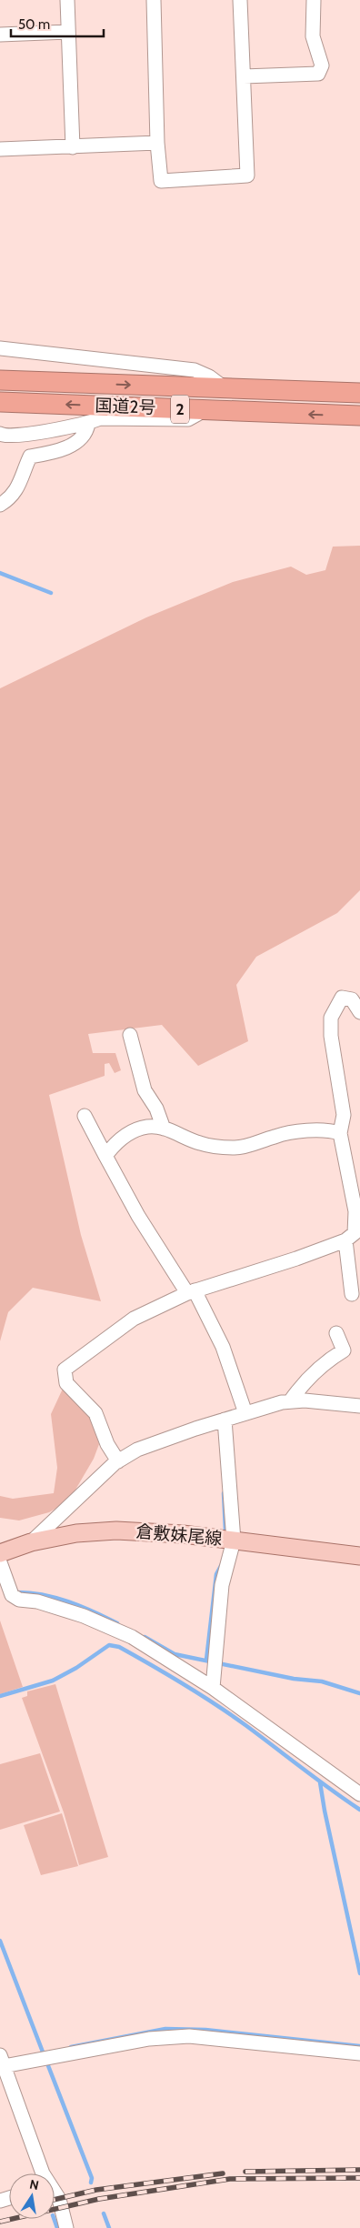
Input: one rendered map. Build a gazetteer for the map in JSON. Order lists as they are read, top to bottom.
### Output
{
  "streets": {
    "highway": ["国道2号", "2"],
    "main road": ["倉敷妹尾線"]
  },
  "scale_bar": "50 m",
  "north": "top"
}
